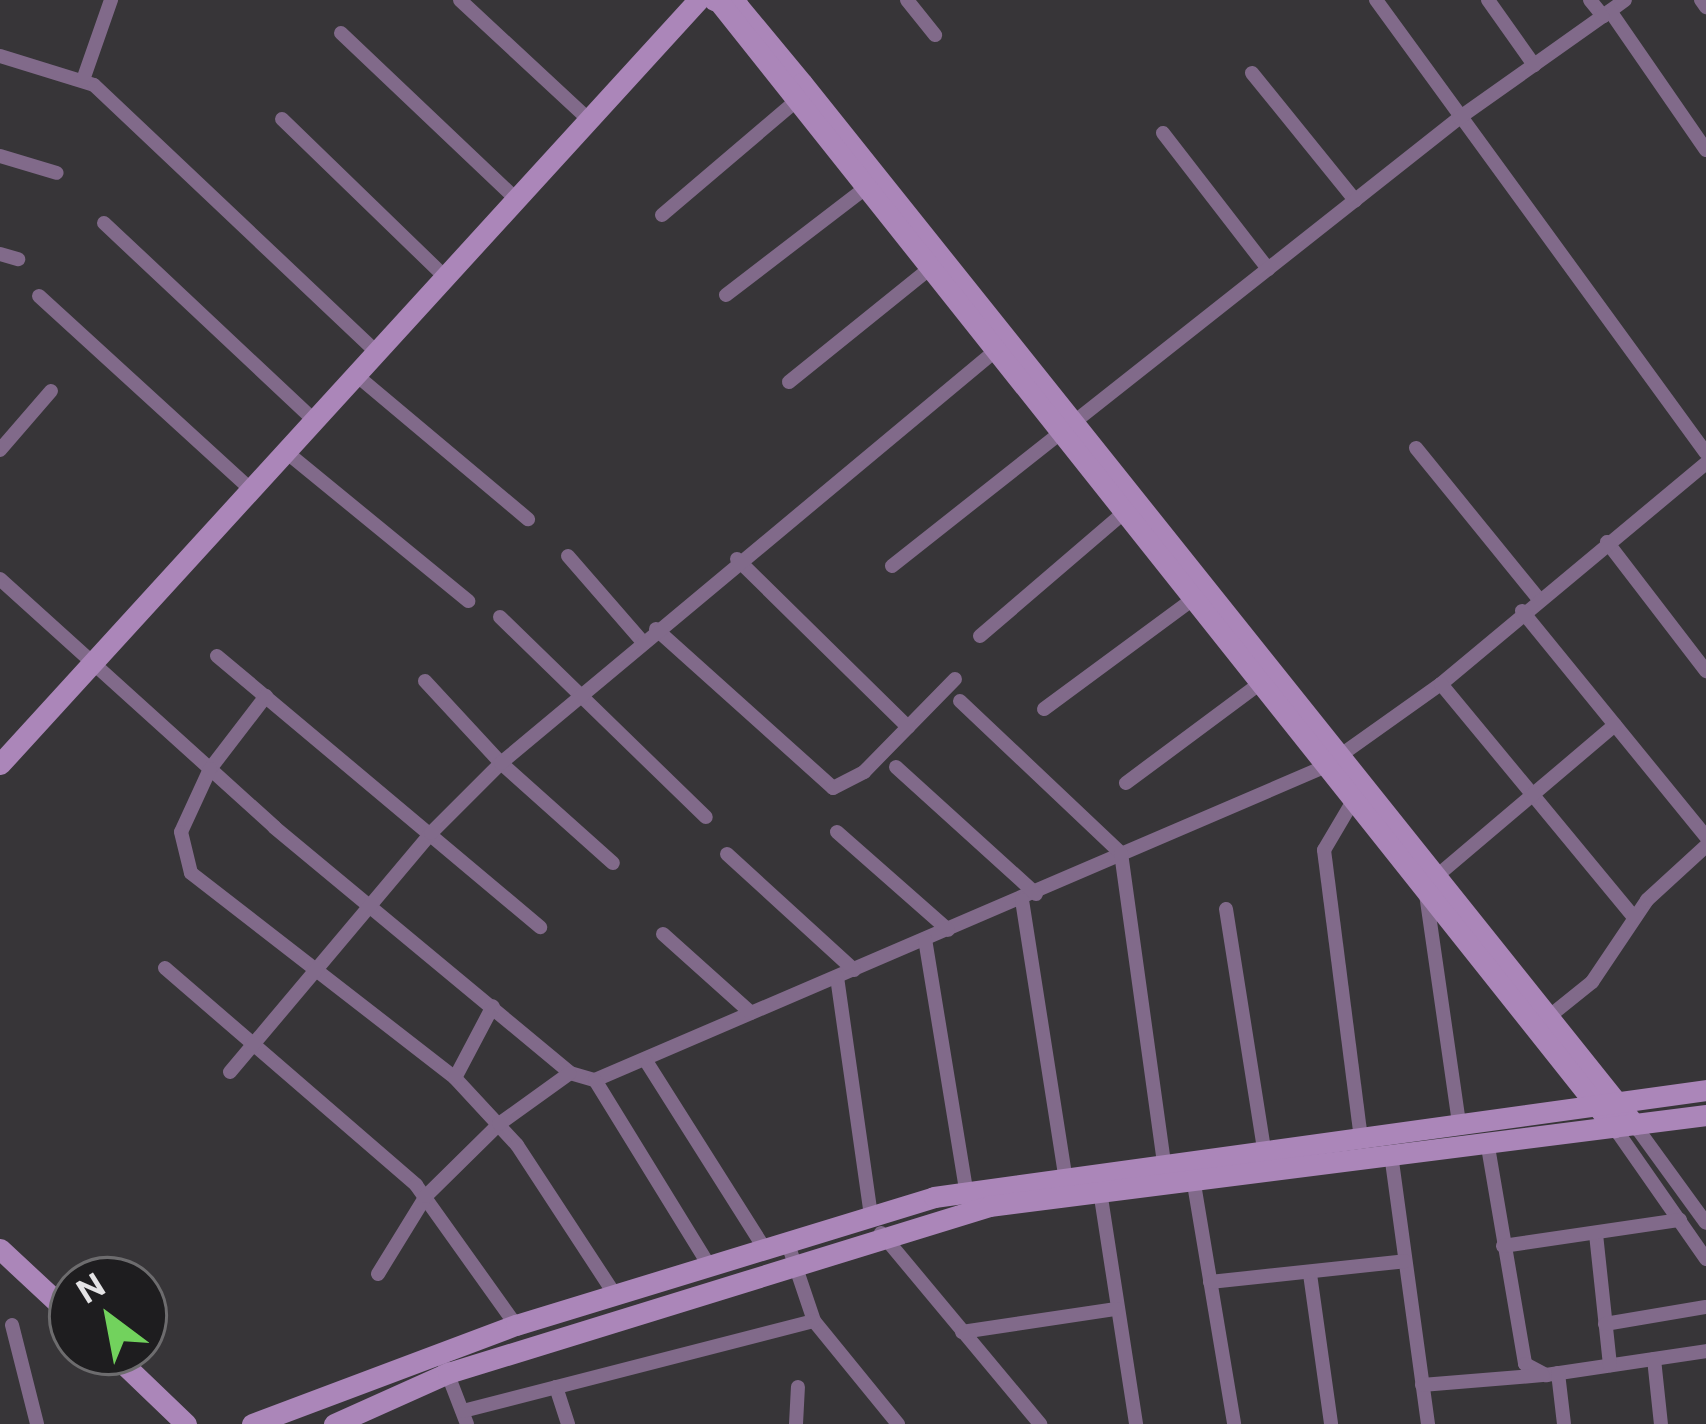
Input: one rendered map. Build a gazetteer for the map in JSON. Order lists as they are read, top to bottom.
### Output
{
  "north": "top left"
}
